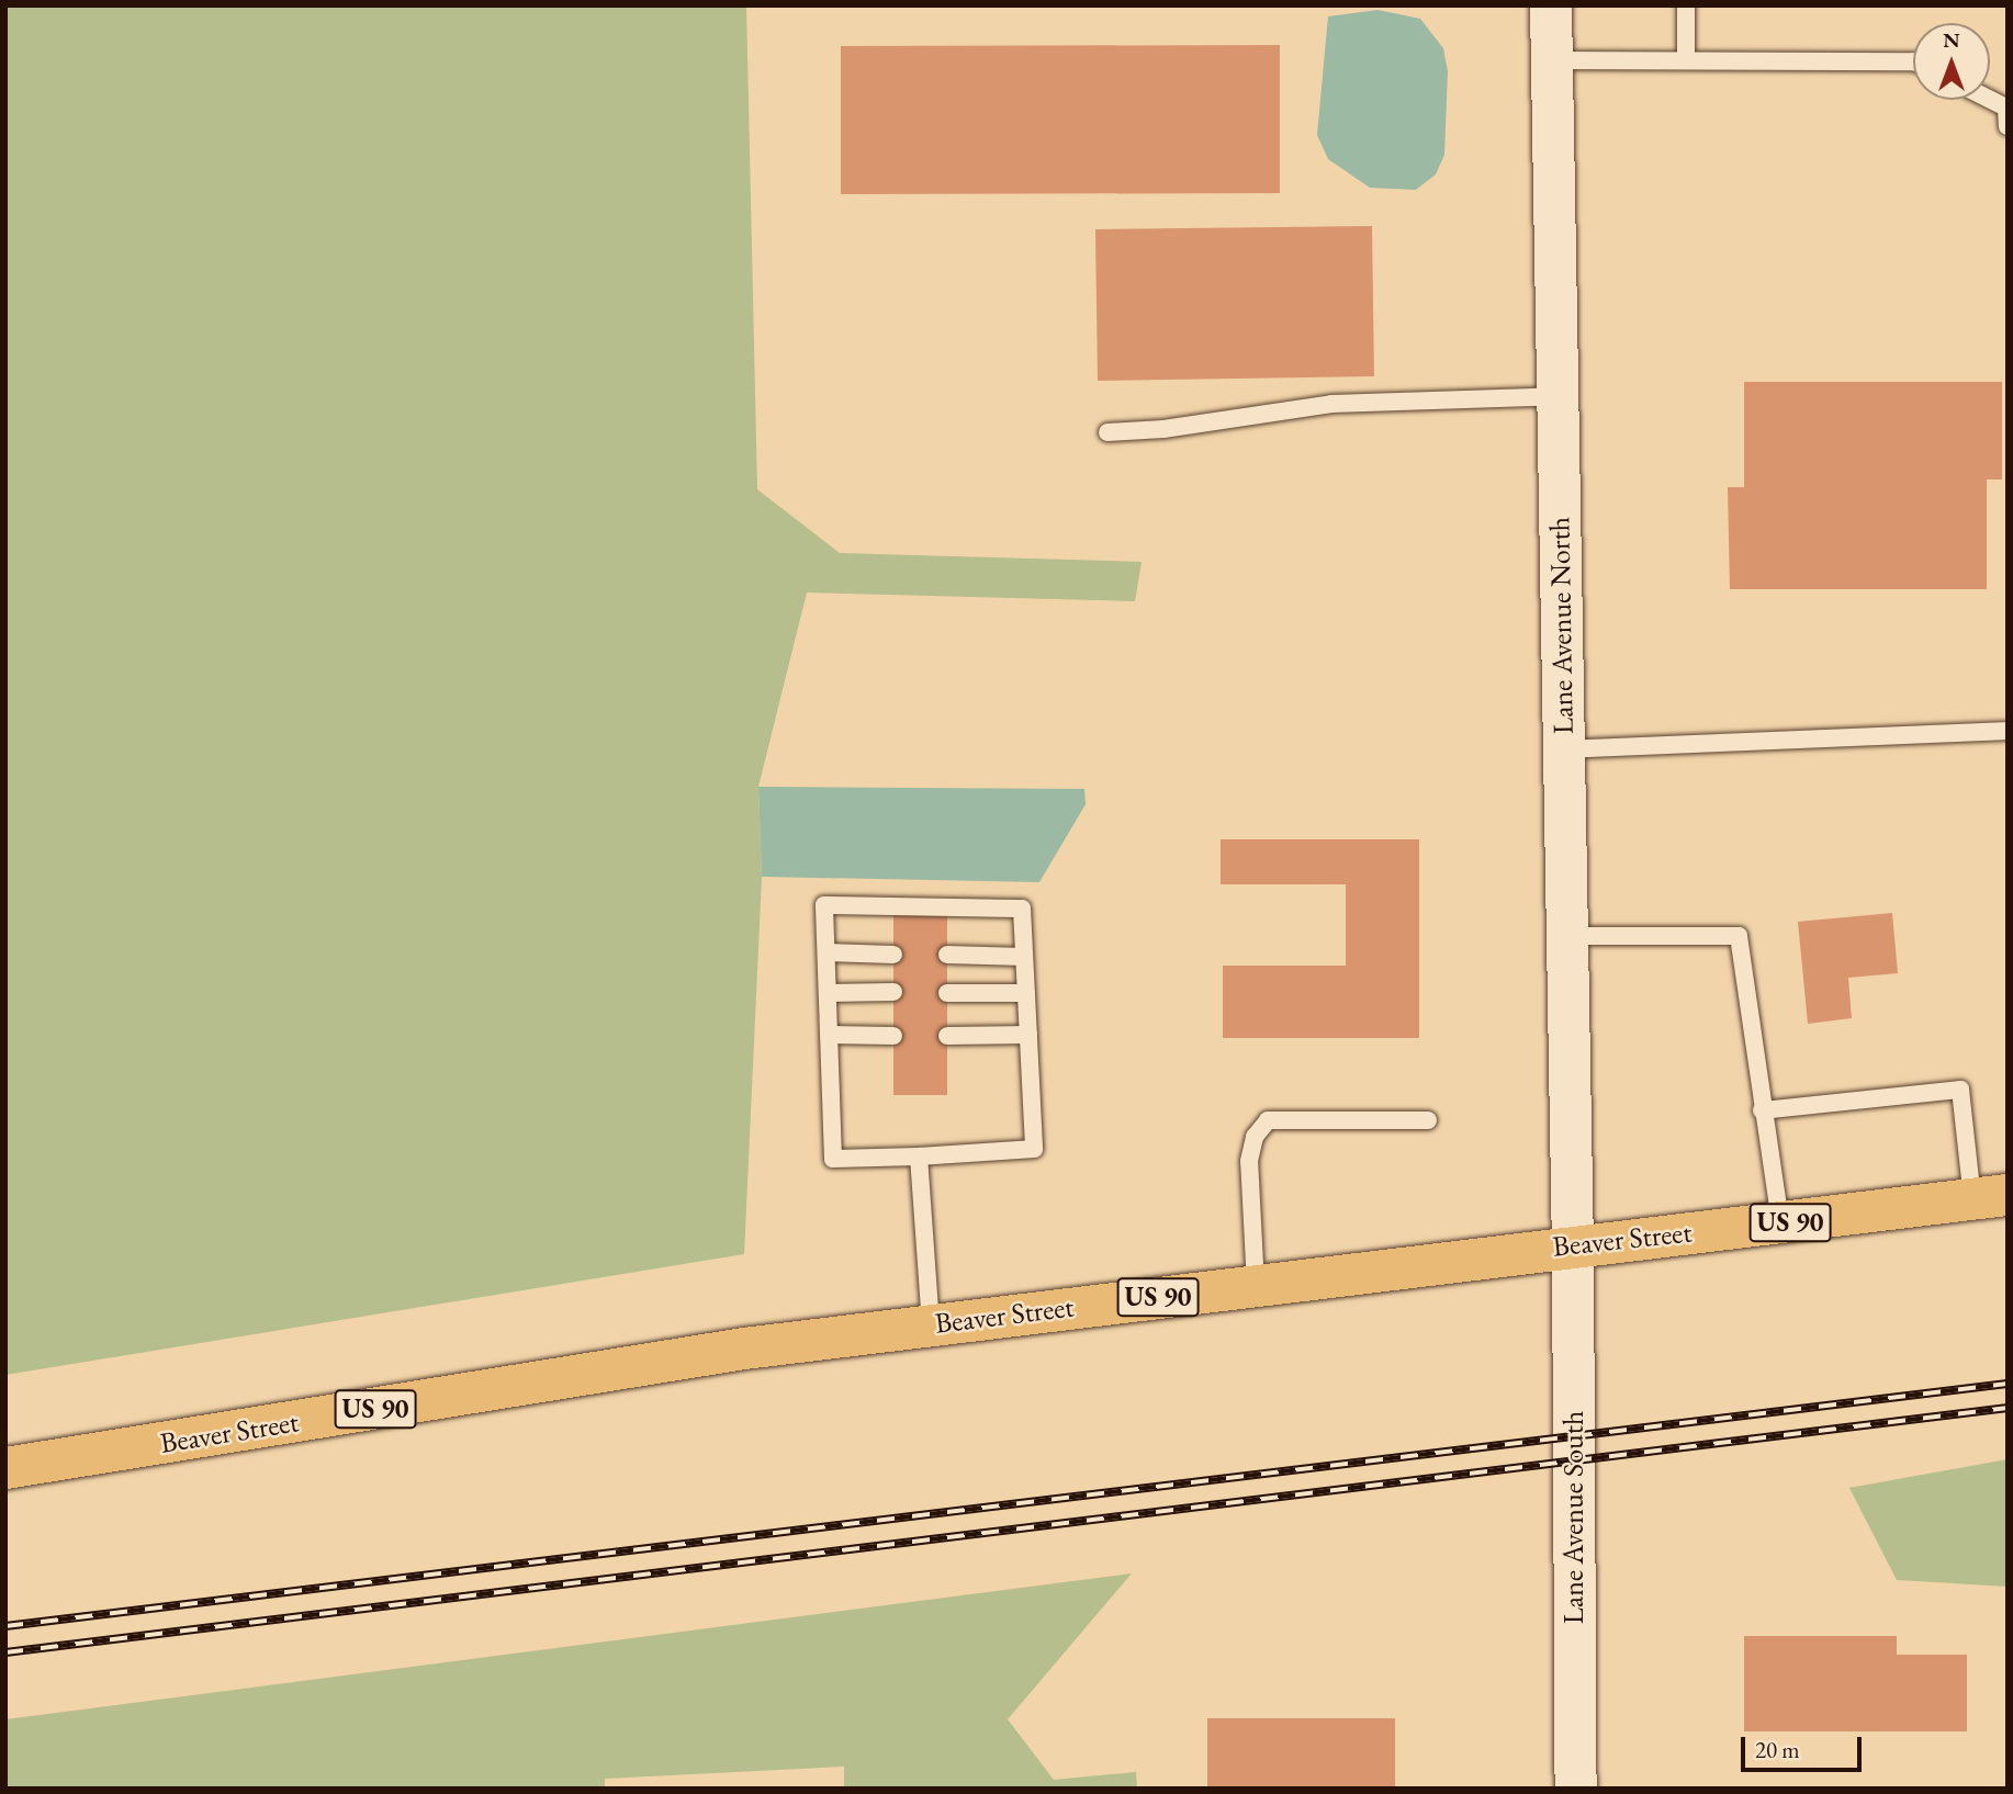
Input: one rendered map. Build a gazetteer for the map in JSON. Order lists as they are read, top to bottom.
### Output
{
  "streets": {
    "main road": [
      "Lane Avenue North",
      "US 90",
      "Beaver Street",
      "Lane Avenue South"
    ]
  },
  "crossings": [
    ["Lane Avenue North", "Beaver Street"],
    ["Lane Avenue North", "Lane Avenue South"],
    ["Beaver Street", "Lane Avenue South"]
  ],
  "scale_bar": "20 m",
  "north": "top"
}
